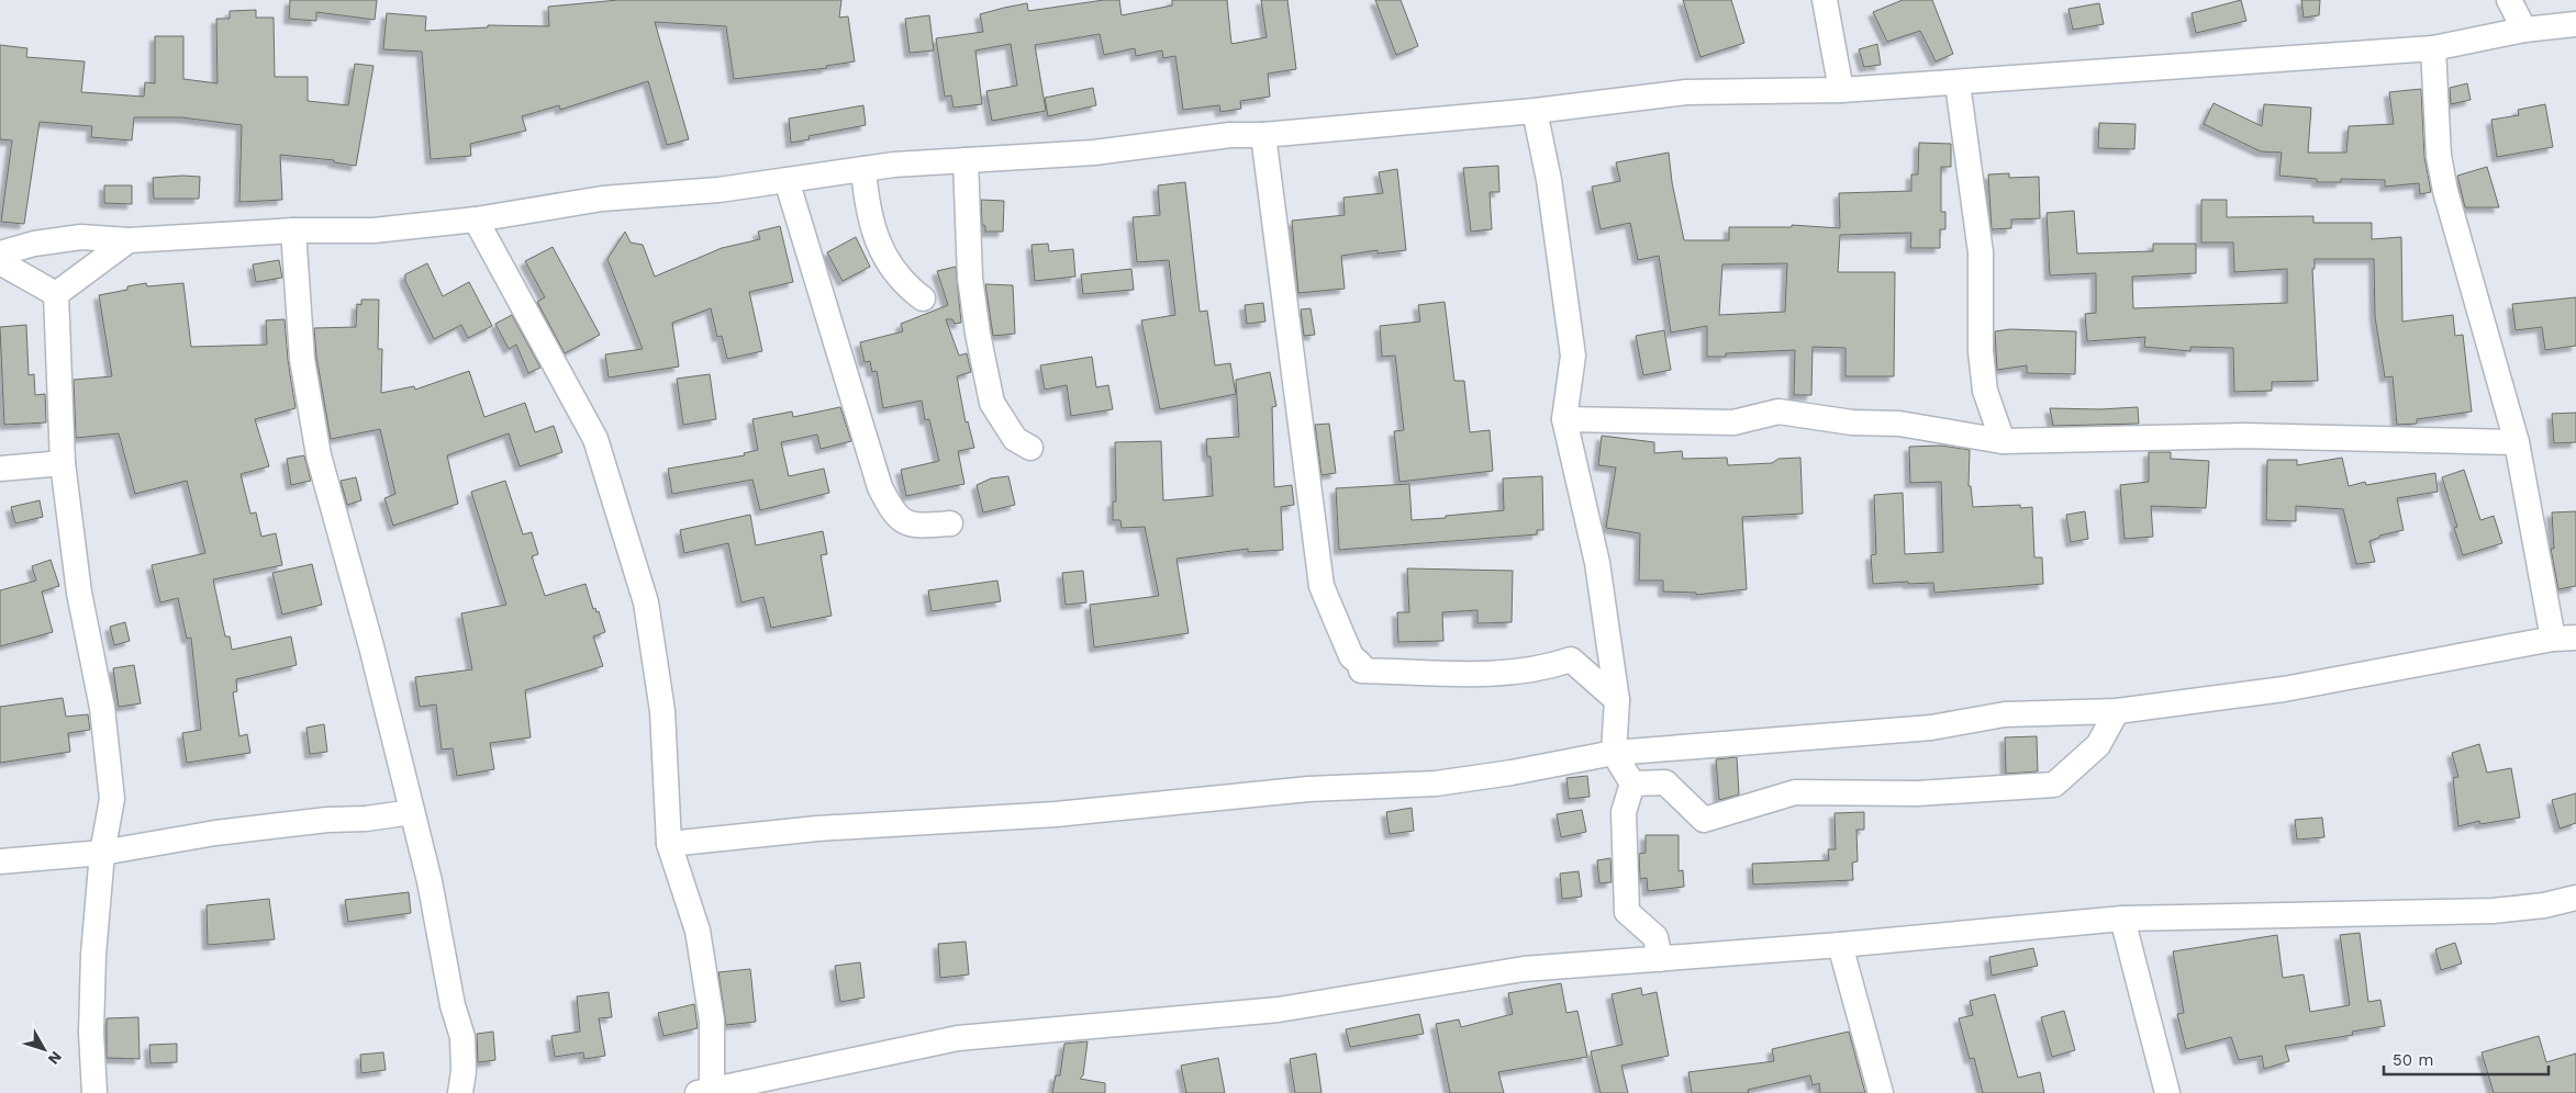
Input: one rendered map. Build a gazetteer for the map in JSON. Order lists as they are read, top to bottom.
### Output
{
  "scale_bar": "50 m",
  "north": "bottom right"
}
